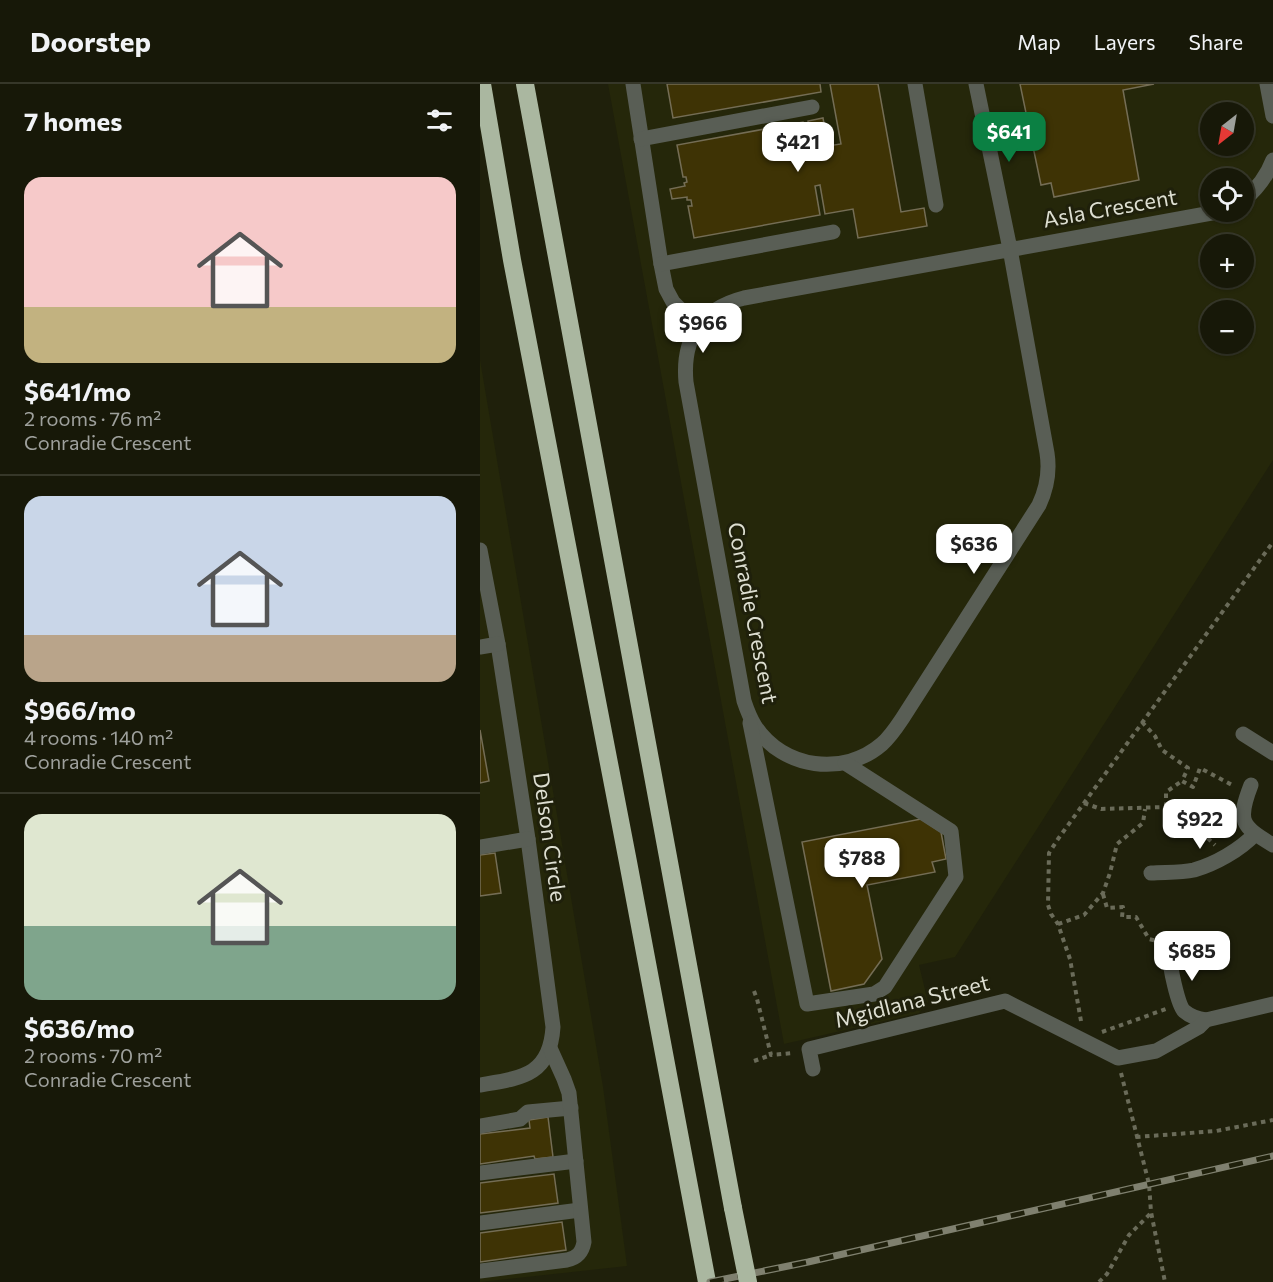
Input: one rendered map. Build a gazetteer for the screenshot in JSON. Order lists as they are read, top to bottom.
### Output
{
  "streets": {
    "street": [
      "Asla Crescent",
      "Conradie Crescent",
      "Delson Circle",
      "Mgidlana Street"
    ]
  },
  "crossings": [
    ["Asla Crescent", "Conradie Crescent"]
  ],
  "north": "bottom left",
  "page": {
    "header": "Doorstep",
    "nav": ["Map", "Layers", "Share"],
    "heading": "7 homes",
    "map_buttons": ["+", "−"],
    "price": [
      "$641",
      "$421",
      "$966",
      "$636",
      "$922",
      "$788",
      "$685"
    ],
    "list": [
      {
        "name": "$641/mo",
        "note": "2 rooms · 76 m² · Conradie Crescent"
      },
      {
        "name": "$966/mo",
        "note": "4 rooms · 140 m² · Conradie Crescent"
      },
      {
        "name": "$636/mo",
        "note": "2 rooms · 70 m² · Conradie Crescent"
      }
    ]
  }
}
